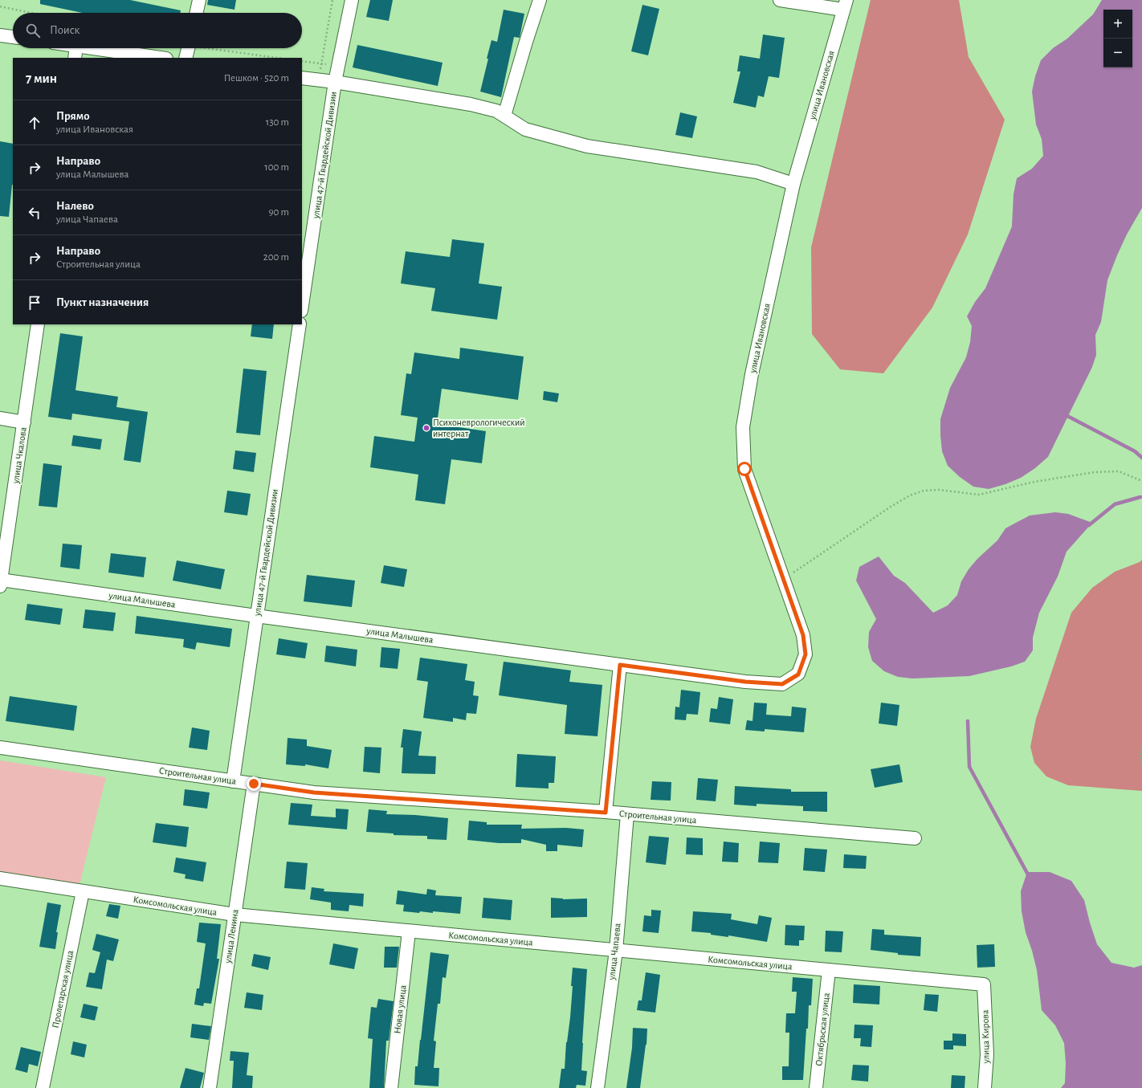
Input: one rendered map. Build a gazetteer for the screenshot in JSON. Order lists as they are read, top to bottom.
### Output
{
  "streets": {
    "street": [
      "улица Ивановская",
      "улица 47-й Гвардейской Дивизии",
      "улица Чкалова",
      "улица Малышева",
      "Строительная улица",
      "Комсомольская улица",
      "улица Ленина",
      "улица Чапаева",
      "Пролетарская улица",
      "Новая улица",
      "Октябрьская улица",
      "улица Кирова"
    ]
  },
  "crossings": [
    ["улица Ивановская", "улица Малышева"],
    ["улица 47-й Гвардейской Дивизии", "улица Малышева"],
    ["улица 47-й Гвардейской Дивизии", "Строительная улица"],
    ["улица Чкалова", "улица Малышева"],
    ["Строительная улица", "улица Ленина"],
    ["Строительная улица", "улица Чапаева"],
    ["Комсомольская улица", "улица Ленина"],
    ["Комсомольская улица", "улица Чапаева"],
    ["Комсомольская улица", "Пролетарская улица"],
    ["Комсомольская улица", "Новая улица"],
    ["Комсомольская улица", "Октябрьская улица"],
    ["Комсомольская улица", "улица Кирова"]
  ],
  "places": ["Психоневрологический интернат"],
  "page": {
    "map_buttons": ["+", "−"],
    "search": "Поиск",
    "heading": ["7 мин", "Пешком · 520 m"],
    "list": [
      ["Прямо", "улица Ивановская", "130 m"],
      ["Направо", "улица Малышева", "100 m"],
      ["Налево", "улица Чапаева", "90 m"],
      ["Направо", "Строительная улица", "200 m"],
      "Пункт назначения"
    ]
  }
}
